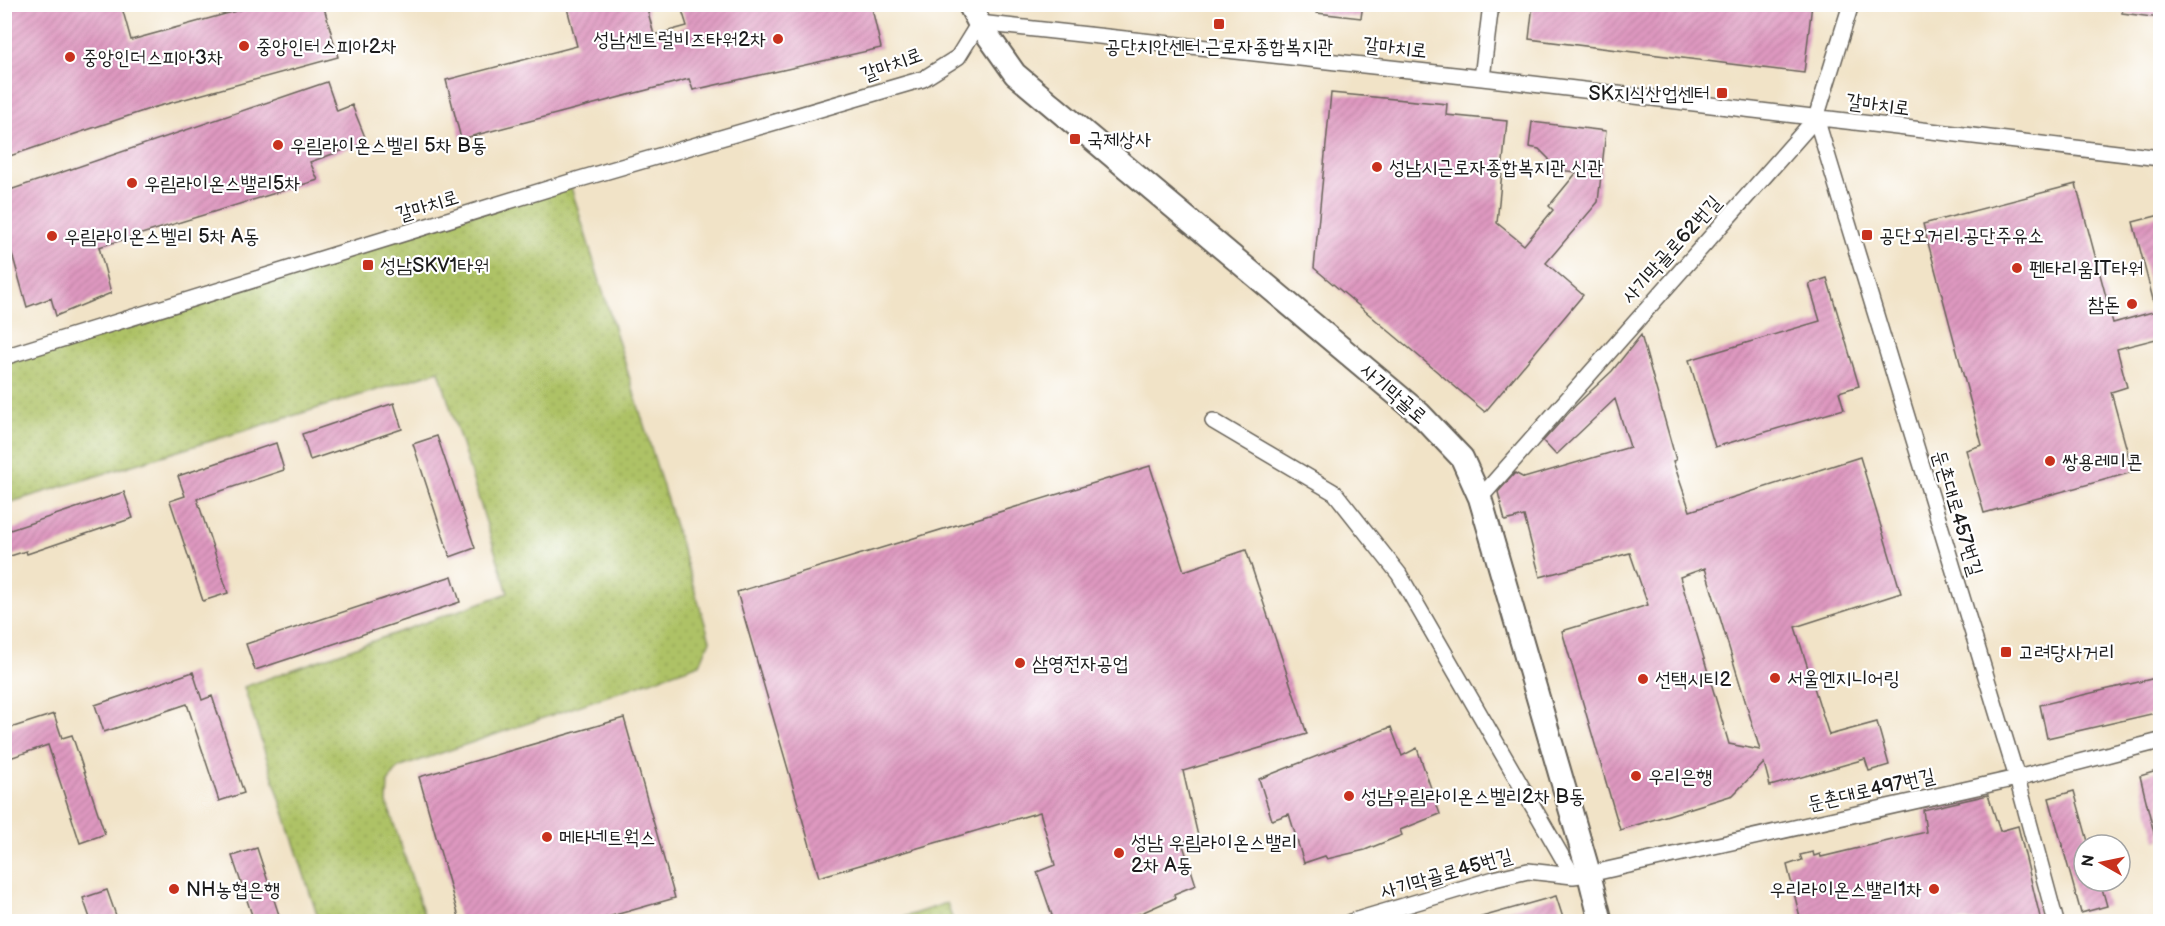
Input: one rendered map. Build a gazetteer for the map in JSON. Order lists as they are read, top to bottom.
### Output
{
  "streets": {
    "street": [
      "갈마치로",
      "사기막골로62번길",
      "사기막골로",
      "둔촌대로457번길",
      "둔촌대로497번길",
      "사기막골로45번길"
    ]
  },
  "crossings": [
    ["갈마치로", "사기막골로62번길"],
    ["갈마치로", "사기막골로"],
    ["갈마치로", "둔촌대로457번길"],
    ["사기막골로62번길", "사기막골로"],
    ["사기막골로62번길", "둔촌대로457번길"],
    ["사기막골로", "둔촌대로497번길"],
    ["사기막골로", "사기막골로45번길"],
    ["둔촌대로457번길", "둔촌대로497번길"],
    ["둔촌대로497번길", "사기막골로45번길"]
  ],
  "places": {
    "transit": [
      "공단치안센터.근로자종합복지관",
      "SK지식산업센터",
      "국제상사",
      "공단오거리.공단주유소",
      "성남SKV1타워",
      "고려당사거리"
    ],
    "other": [
      "성남센트럴비즈타워2차",
      "중앙인터스피아2차",
      "중앙인더스피아3차",
      "우림라이온스벨리 5차 B동",
      "성남시근로자종합복지관 신관",
      "우림라이온스밸리5차",
      "우림라이온스벨리 5차 A동",
      "펜타리움IT타워",
      "참돈",
      "쌍용레미콘",
      "삼영전자공업",
      "서울엔지니어링",
      "선택시티2",
      "우리은행",
      "성남우림라이온스벨리2차 B동",
      "메타네트웍스",
      "성남 우림라이온스밸리 2차 A동",
      "NH농협은행",
      "우리라이온스밸리1차"
    ]
  },
  "north": "left"
}
